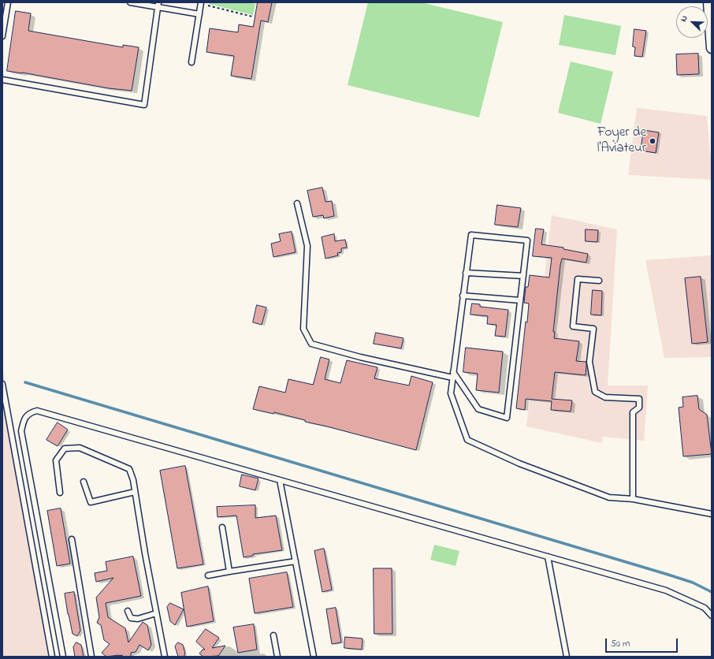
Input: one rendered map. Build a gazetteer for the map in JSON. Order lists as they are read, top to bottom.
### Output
{
  "places": ["Foyer de l'Aviateur"],
  "scale_bar": "50 m",
  "north": "top left"
}
